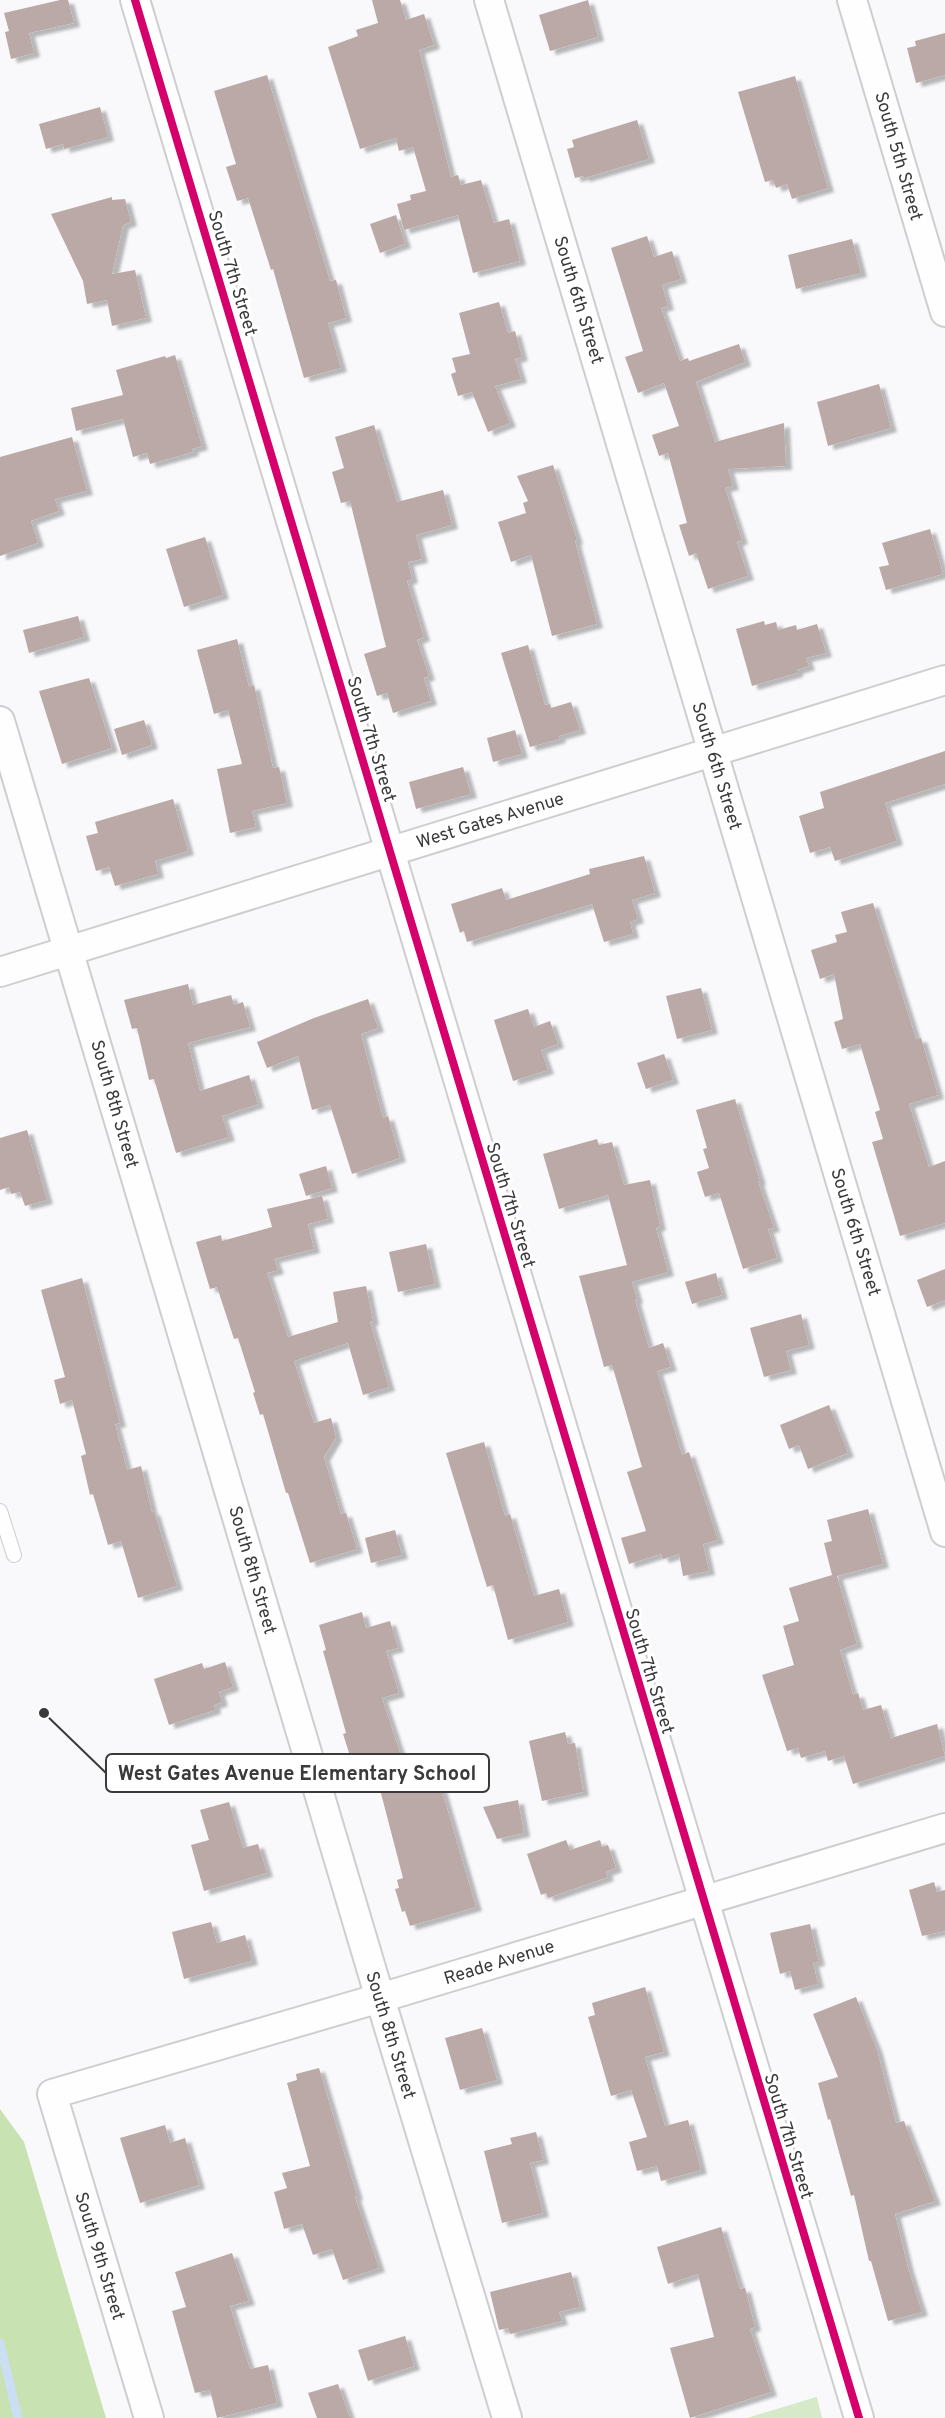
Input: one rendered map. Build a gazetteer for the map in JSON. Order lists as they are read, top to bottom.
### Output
{
  "streets": {
    "street": [
      "South 5th Street",
      "South 7th Street",
      "South 6th Street",
      "West Gates Avenue",
      "South 8th Street",
      "Reade Avenue",
      "South 9th Street"
    ]
  },
  "crossings": [
    ["South 7th Street", "West Gates Avenue"],
    ["South 7th Street", "Reade Avenue"],
    ["South 6th Street", "West Gates Avenue"],
    ["West Gates Avenue", "South 8th Street"],
    ["South 8th Street", "Reade Avenue"],
    ["Reade Avenue", "South 9th Street"]
  ],
  "places": ["West Gates Avenue Elementary School"]
}
